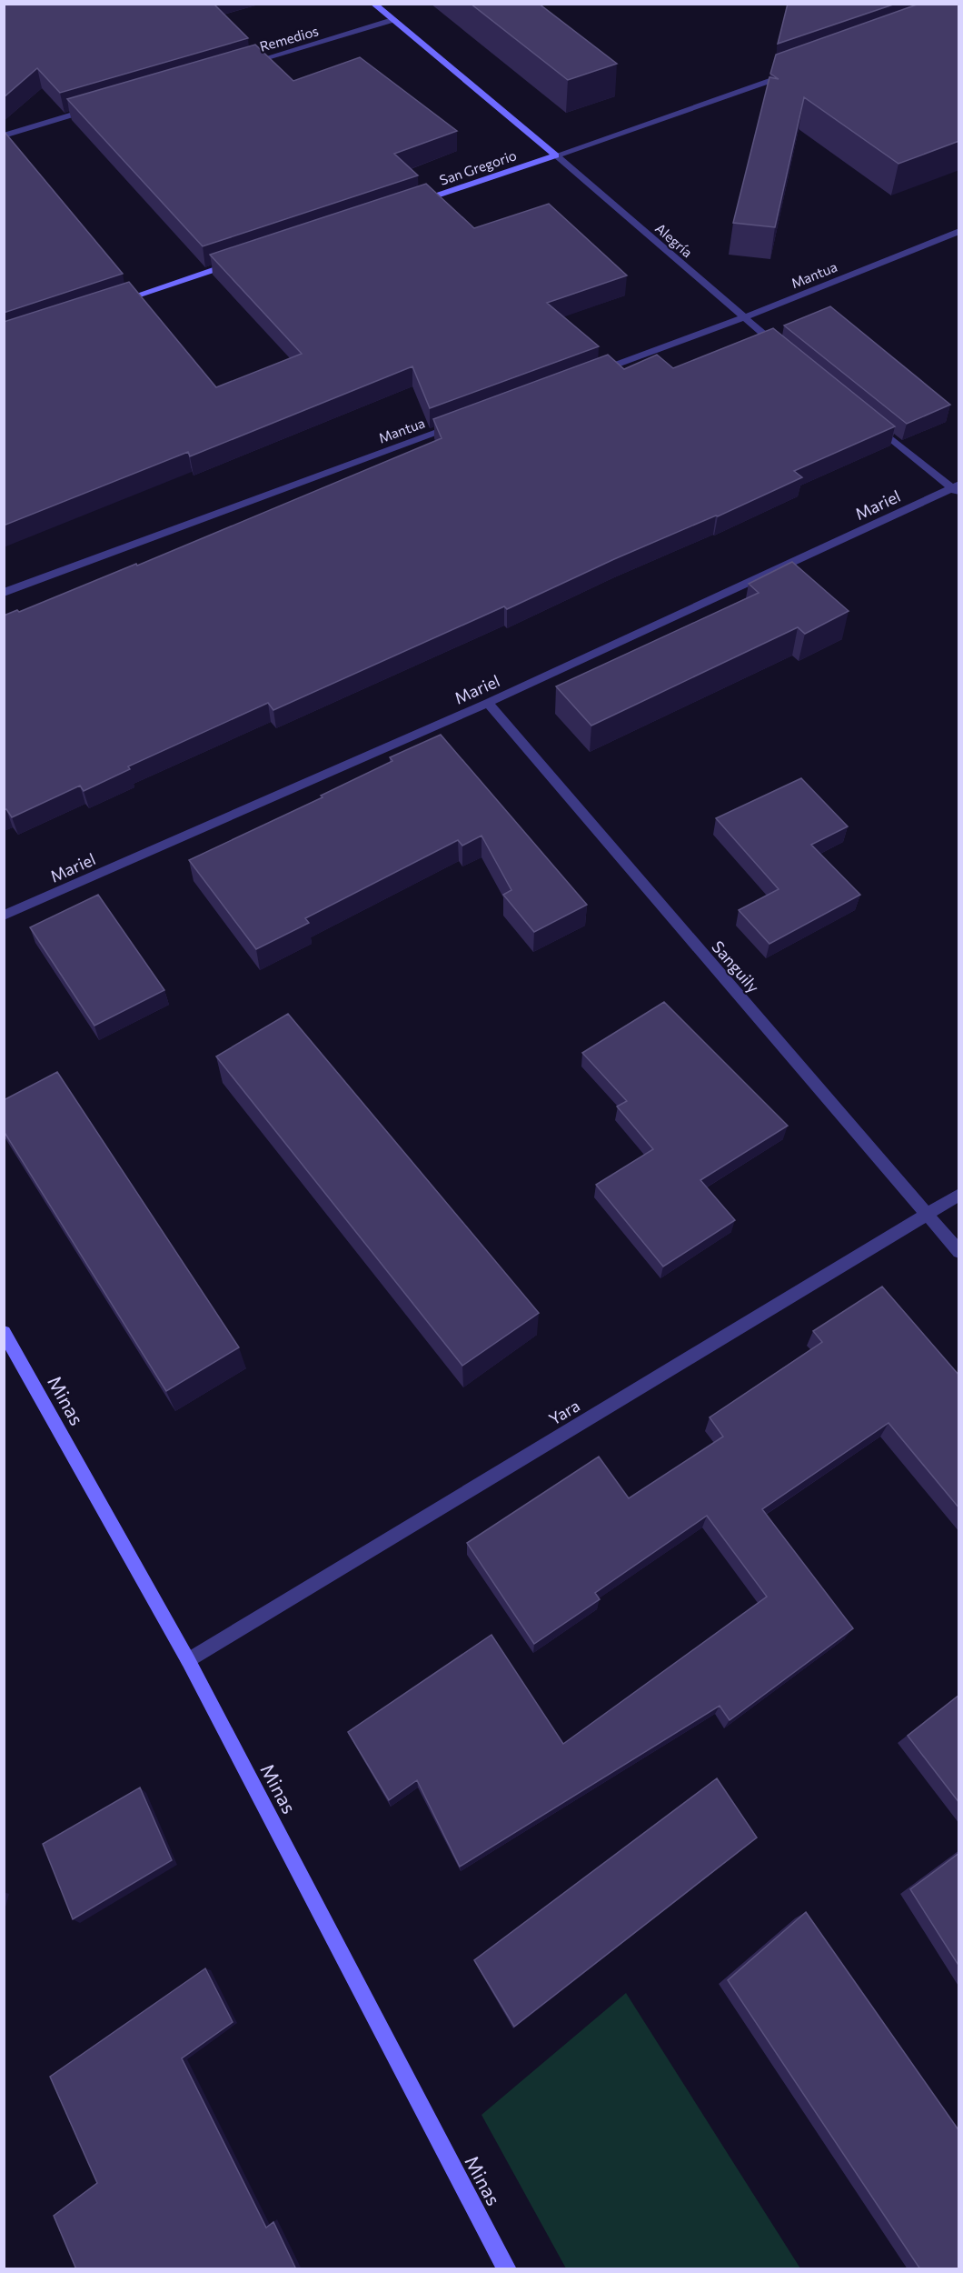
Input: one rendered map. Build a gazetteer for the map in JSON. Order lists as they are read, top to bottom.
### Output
{
  "streets": {
    "street": [
      "Remedios",
      "San Gregorio",
      "Alegría",
      "Mantua",
      "Mariel",
      "Sanguily",
      "Minas",
      "Yara"
    ]
  },
  "crossings": [
    ["Remedios", "Alegría"],
    ["San Gregorio", "Alegría"],
    ["Alegría", "Mantua"],
    ["Mariel", "Sanguily"],
    ["Sanguily", "Yara"],
    ["Minas", "Yara"]
  ]
}
